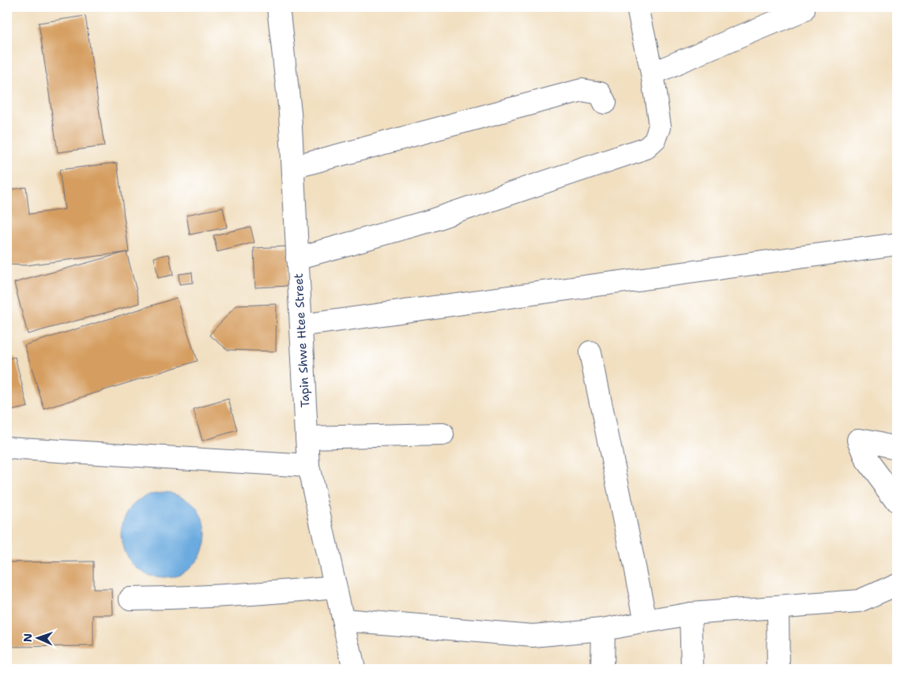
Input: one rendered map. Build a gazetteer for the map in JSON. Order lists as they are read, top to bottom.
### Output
{
  "streets": {
    "street": ["Tapin Shwe Htee Street"]
  },
  "north": "left"
}
